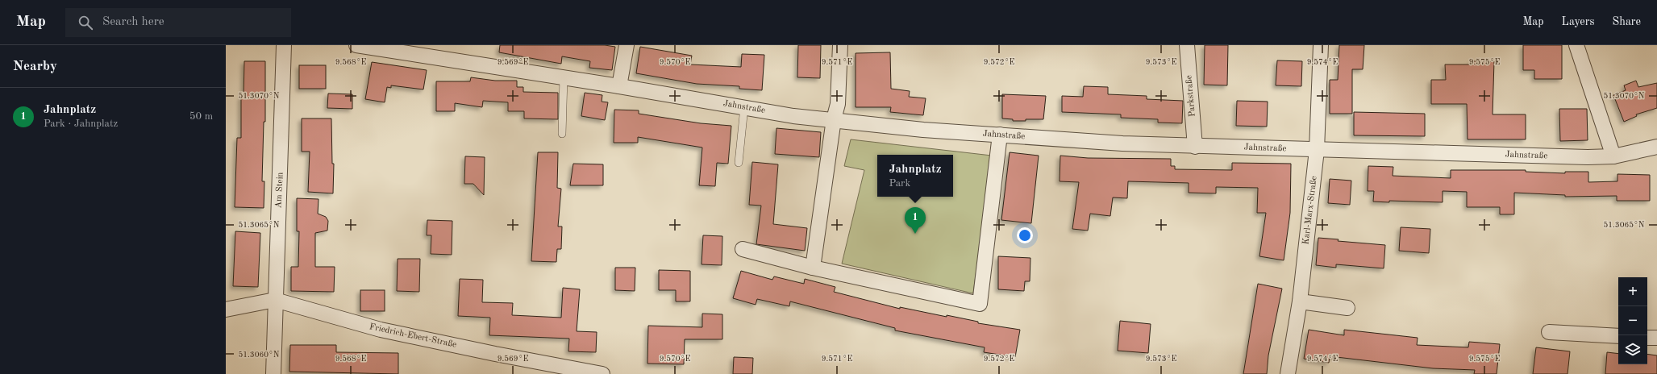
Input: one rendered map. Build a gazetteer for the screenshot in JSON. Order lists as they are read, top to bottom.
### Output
{
  "streets": {
    "street": [
      "Parkstraße",
      "Jahnstraße",
      "Am Stein",
      "Karl-Marx-Straße",
      "Friedrich-Ebert-Straße"
    ]
  },
  "crossings": [
    ["Parkstraße", "Jahnstraße"],
    ["Jahnstraße", "Karl-Marx-Straße"],
    ["Am Stein", "Friedrich-Ebert-Straße"]
  ],
  "page": {
    "header": "Map",
    "search": "Search here",
    "nav": ["Map", "Layers", "Share"],
    "heading": "Nearby",
    "list": [
      {
        "mark": "1",
        "name": "Jahnplatz",
        "note": "Park · Jahnplatz",
        "value": "50 m"
      }
    ],
    "popup": ["Jahnplatz", "Park"],
    "pins": "1",
    "map_buttons": ["+", "−"]
  },
  "coordinates": [
    "9.568°E",
    "9.569°E",
    "9.570°E",
    "9.571°E",
    "9.572°E",
    "9.573°E",
    "9.574°E",
    "9.575°E",
    "51.3070°N",
    "51.3065°N",
    "51.3060°N"
  ]
}
